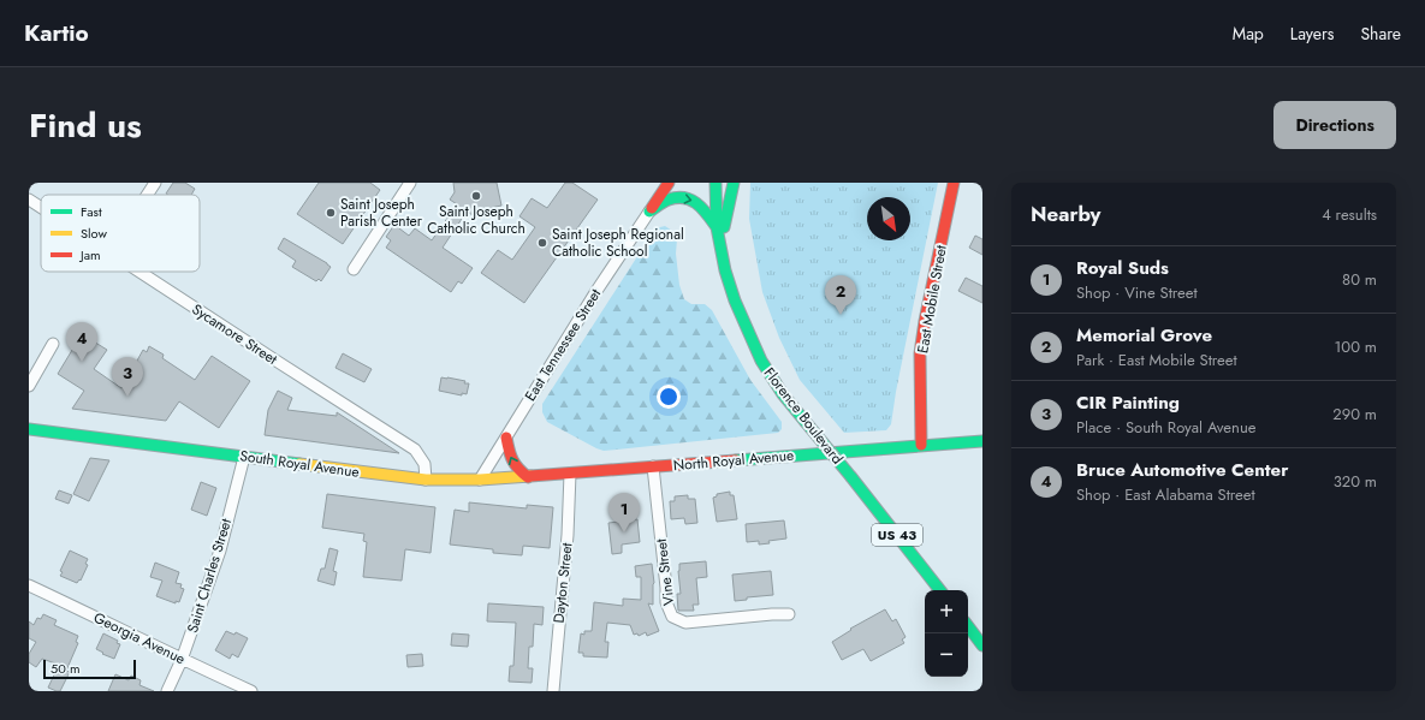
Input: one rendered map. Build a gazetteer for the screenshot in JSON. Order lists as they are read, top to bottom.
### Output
{
  "streets": {
    "main road": [
      "East Mobile Street",
      "Florence Boulevard",
      "North Royal Avenue",
      "South Royal Avenue",
      "US 43"
    ],
    "street": [
      "Sycamore Street",
      "East Tennessee Street",
      "Vine Street",
      "Saint Charles Street",
      "Dayton Street",
      "Georgia Avenue"
    ]
  },
  "crossings": [
    ["East Mobile Street", "North Royal Avenue"],
    ["Sycamore Street", "South Royal Avenue"],
    ["East Tennessee Street", "South Royal Avenue"],
    ["North Royal Avenue", "South Royal Avenue"],
    ["North Royal Avenue", "Vine Street"],
    ["North Royal Avenue", "Dayton Street"],
    ["South Royal Avenue", "Saint Charles Street"],
    ["South Royal Avenue", "Dayton Street"],
    ["Saint Charles Street", "Georgia Avenue"]
  ],
  "places": ["Saint Joseph Catholic Church", "Saint Joseph Parish Center", "Saint Joseph Regional Catholic School"],
  "legend": ["Fast", "Slow", "Jam"],
  "scale_bar": "50 m",
  "north": "bottom right",
  "page": {
    "header": "Kartio",
    "nav": ["Map", "Layers", "Share"],
    "title": "Find us",
    "buttons": "Directions",
    "heading": ["Nearby", "4 results"],
    "list": [
      {
        "mark": "1",
        "name": "Royal Suds",
        "note": "Shop · Vine Street",
        "value": "80 m"
      },
      {
        "mark": "2",
        "name": "Memorial Grove",
        "note": "Park · East Mobile Street",
        "value": "100 m"
      },
      {
        "mark": "3",
        "name": "CIR Painting",
        "note": "Place · South Royal Avenue",
        "value": "290 m"
      },
      {
        "mark": "4",
        "name": "Bruce Automotive Center",
        "note": "Shop · East Alabama Street",
        "value": "320 m"
      }
    ],
    "pins": [
      "2",
      "4",
      "3",
      "1"
    ],
    "map_buttons": ["+", "−"],
    "scale": "50 m"
  }
}
